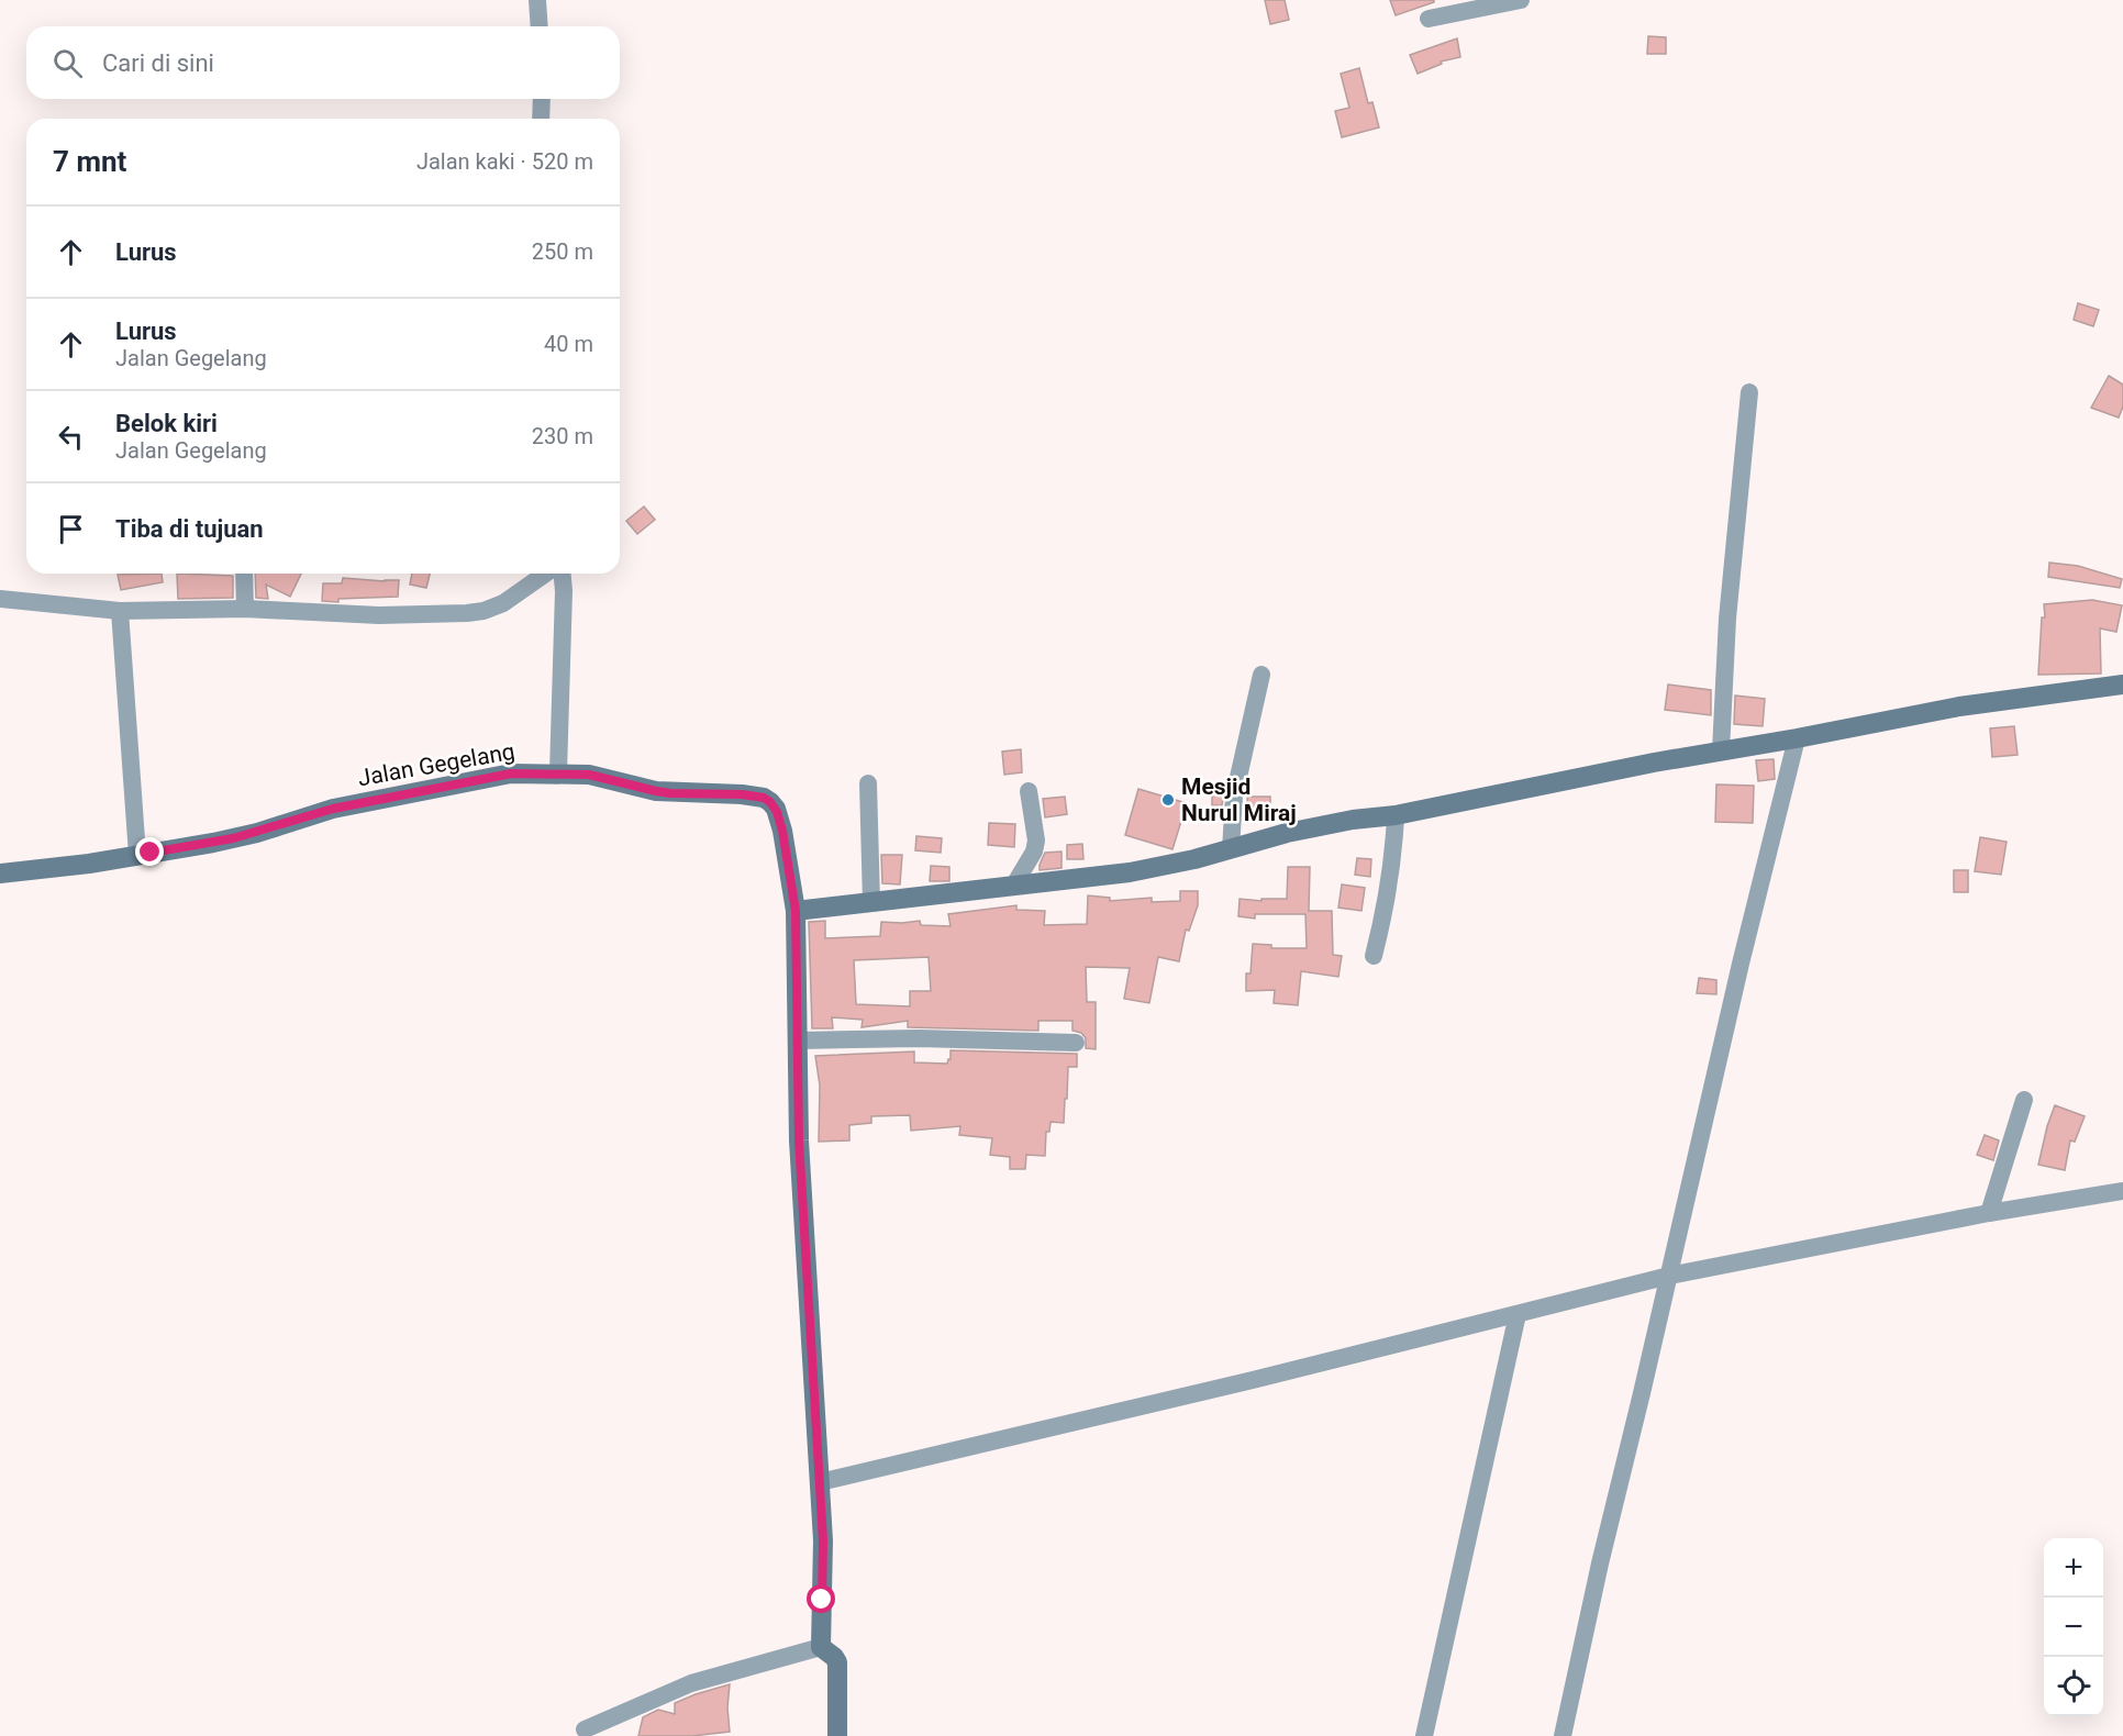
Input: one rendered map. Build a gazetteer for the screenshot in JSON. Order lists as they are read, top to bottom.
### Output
{
  "streets": {
    "street": ["Jalan Gegelang"]
  },
  "places": ["Mesjid Nurul Miraj"],
  "page": {
    "search": "Cari di sini",
    "heading": ["7 mnt", "Jalan kaki · 520 m"],
    "list": [
      ["Lurus", "250 m"],
      ["Lurus", "Jalan Gegelang", "40 m"],
      ["Belok kiri", "Jalan Gegelang", "230 m"],
      "Tiba di tujuan"
    ],
    "map_buttons": ["+", "−"]
  }
}
